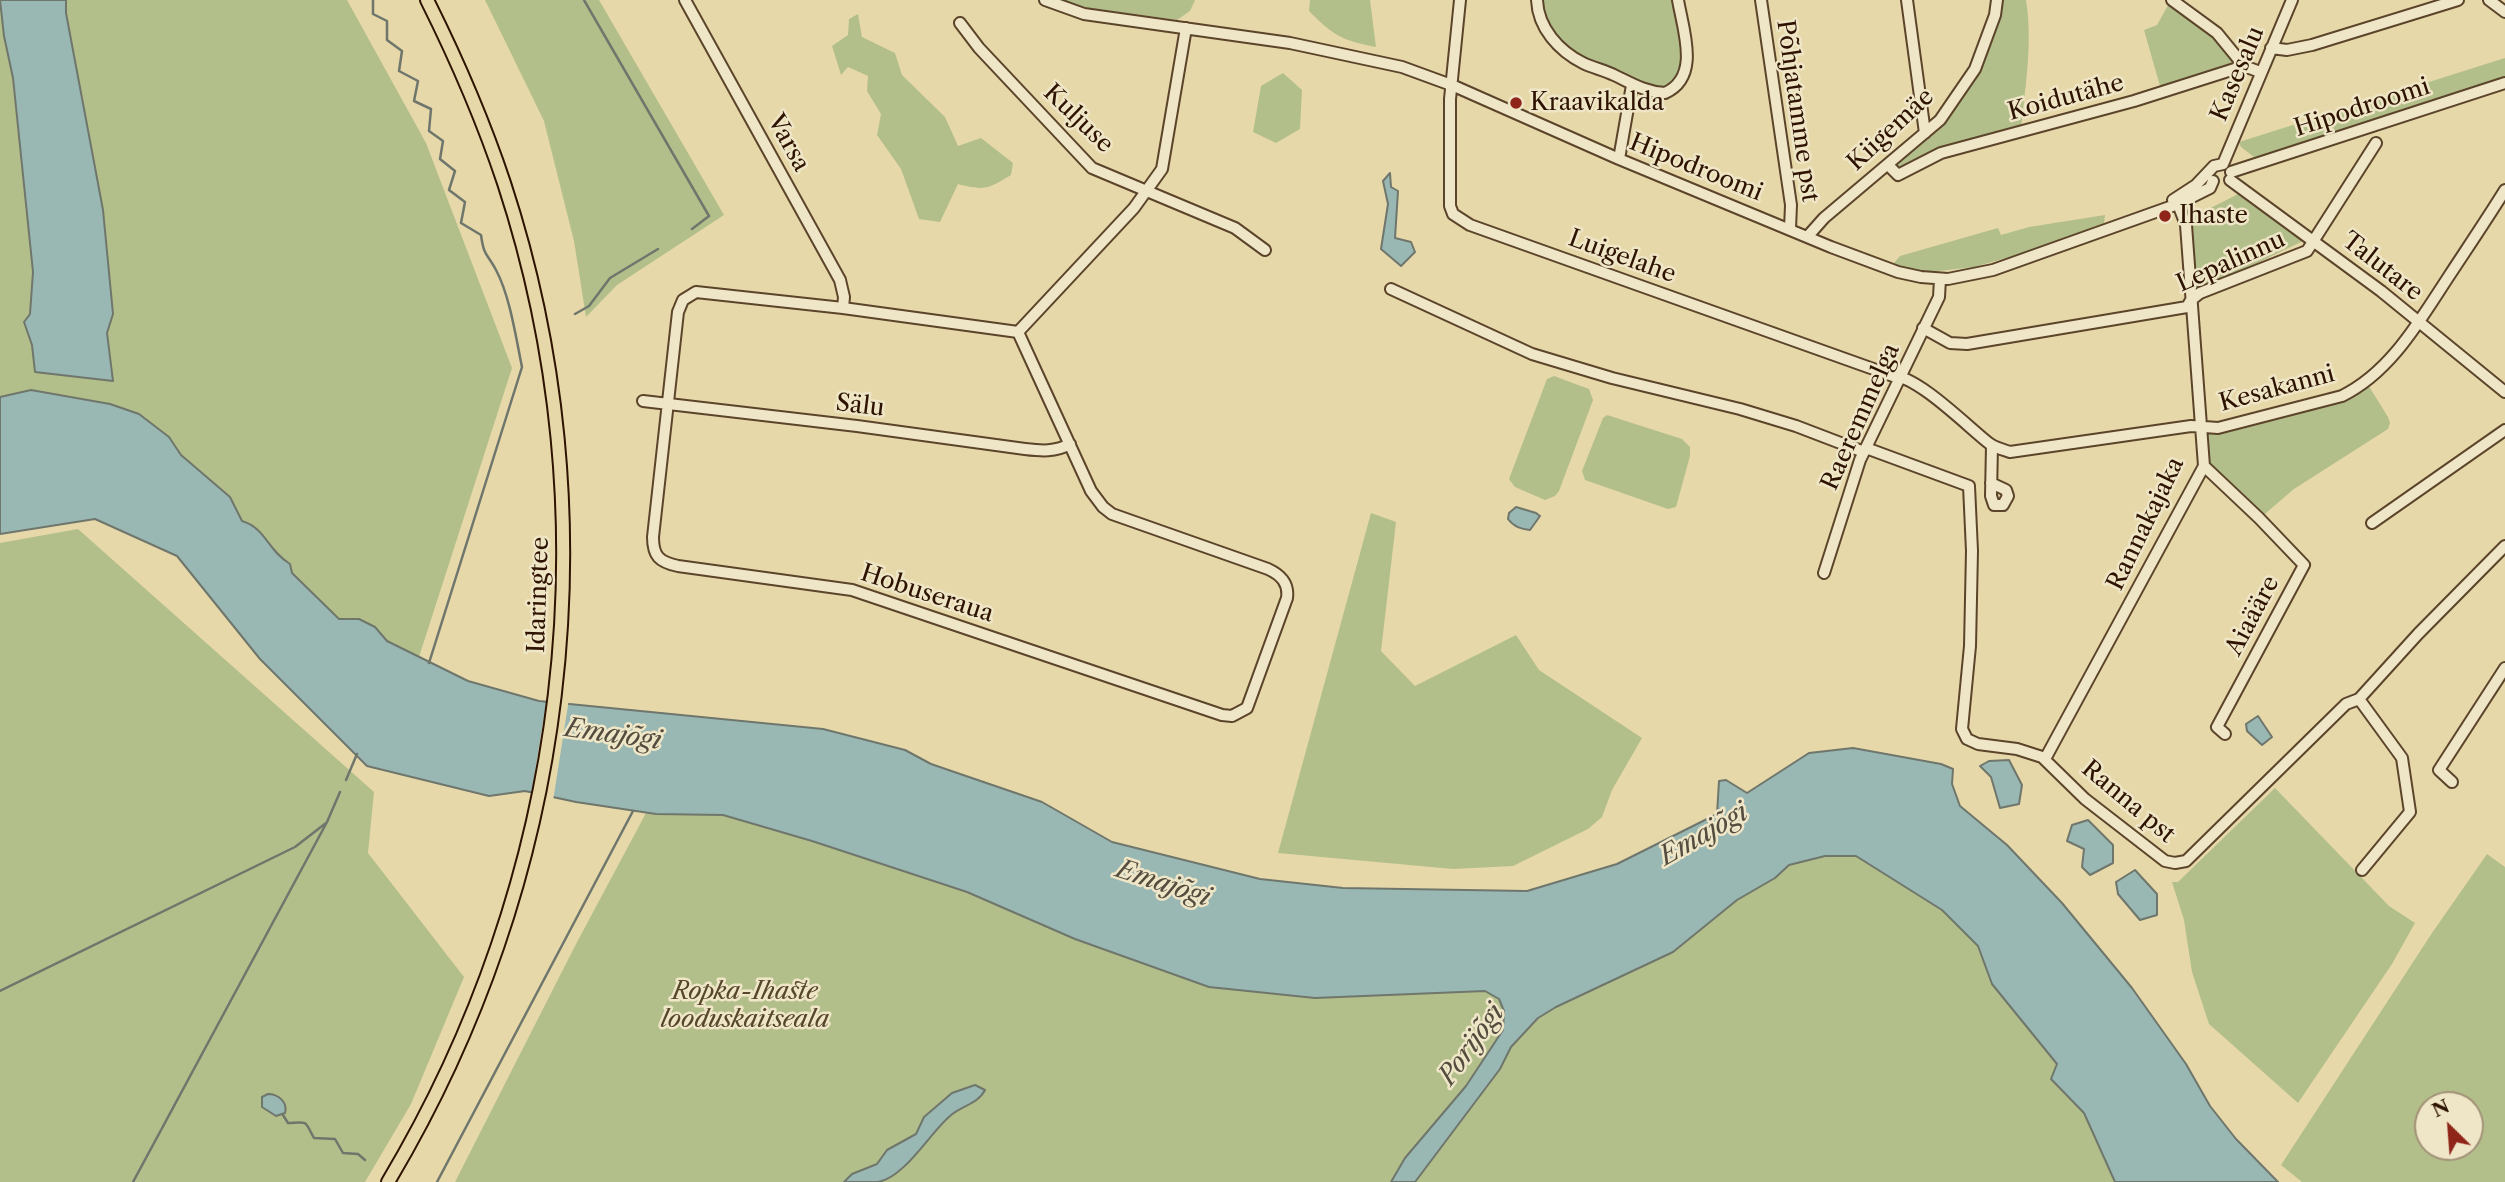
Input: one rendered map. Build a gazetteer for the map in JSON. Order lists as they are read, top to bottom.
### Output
{
  "streets": {
    "main road": ["Idaringtee"],
    "street": [
      "Kasesalu",
      "Koidutähe",
      "Hipodroomi",
      "Põhjatamme pst",
      "Kuljuse",
      "Kiigemäe",
      "Varsa",
      "Luigelahe",
      "Lepalinnu",
      "Talutare",
      "Kesakanni",
      "Sälu",
      "Raeremmelga",
      "Rannakajaka",
      "Hobuseraua",
      "Aiaääre",
      "Ranna pst"
    ]
  },
  "crossings": [
    ["Kasesalu", "Hipodroomi"],
    ["Kasesalu", "Talutare"],
    ["Koidutähe", "Kiigemäe"],
    ["Hipodroomi", "Põhjatamme pst"],
    ["Hipodroomi", "Kiigemäe"],
    ["Hipodroomi", "Luigelahe"],
    ["Hipodroomi", "Talutare"],
    ["Hipodroomi", "Raeremmelga"],
    ["Hipodroomi", "Rannakajaka"],
    ["Varsa", "Hobuseraua"],
    ["Luigelahe", "Kesakanni"],
    ["Luigelahe", "Raeremmelga"],
    ["Lepalinnu", "Talutare"],
    ["Lepalinnu", "Raeremmelga"],
    ["Lepalinnu", "Rannakajaka"],
    ["Talutare", "Kesakanni"],
    ["Kesakanni", "Raeremmelga"],
    ["Kesakanni", "Rannakajaka"],
    ["Sälu", "Hobuseraua"],
    ["Raeremmelga", "Ranna pst"],
    ["Rannakajaka", "Aiaääre"],
    ["Rannakajaka", "Ranna pst"]
  ],
  "water": ["Emajõgi", "Porijõgi"],
  "parks": ["Ropka-Ihaste looduskaitseala"],
  "places": ["Kraavikalda", "Ihaste"],
  "north": "top left"
}
